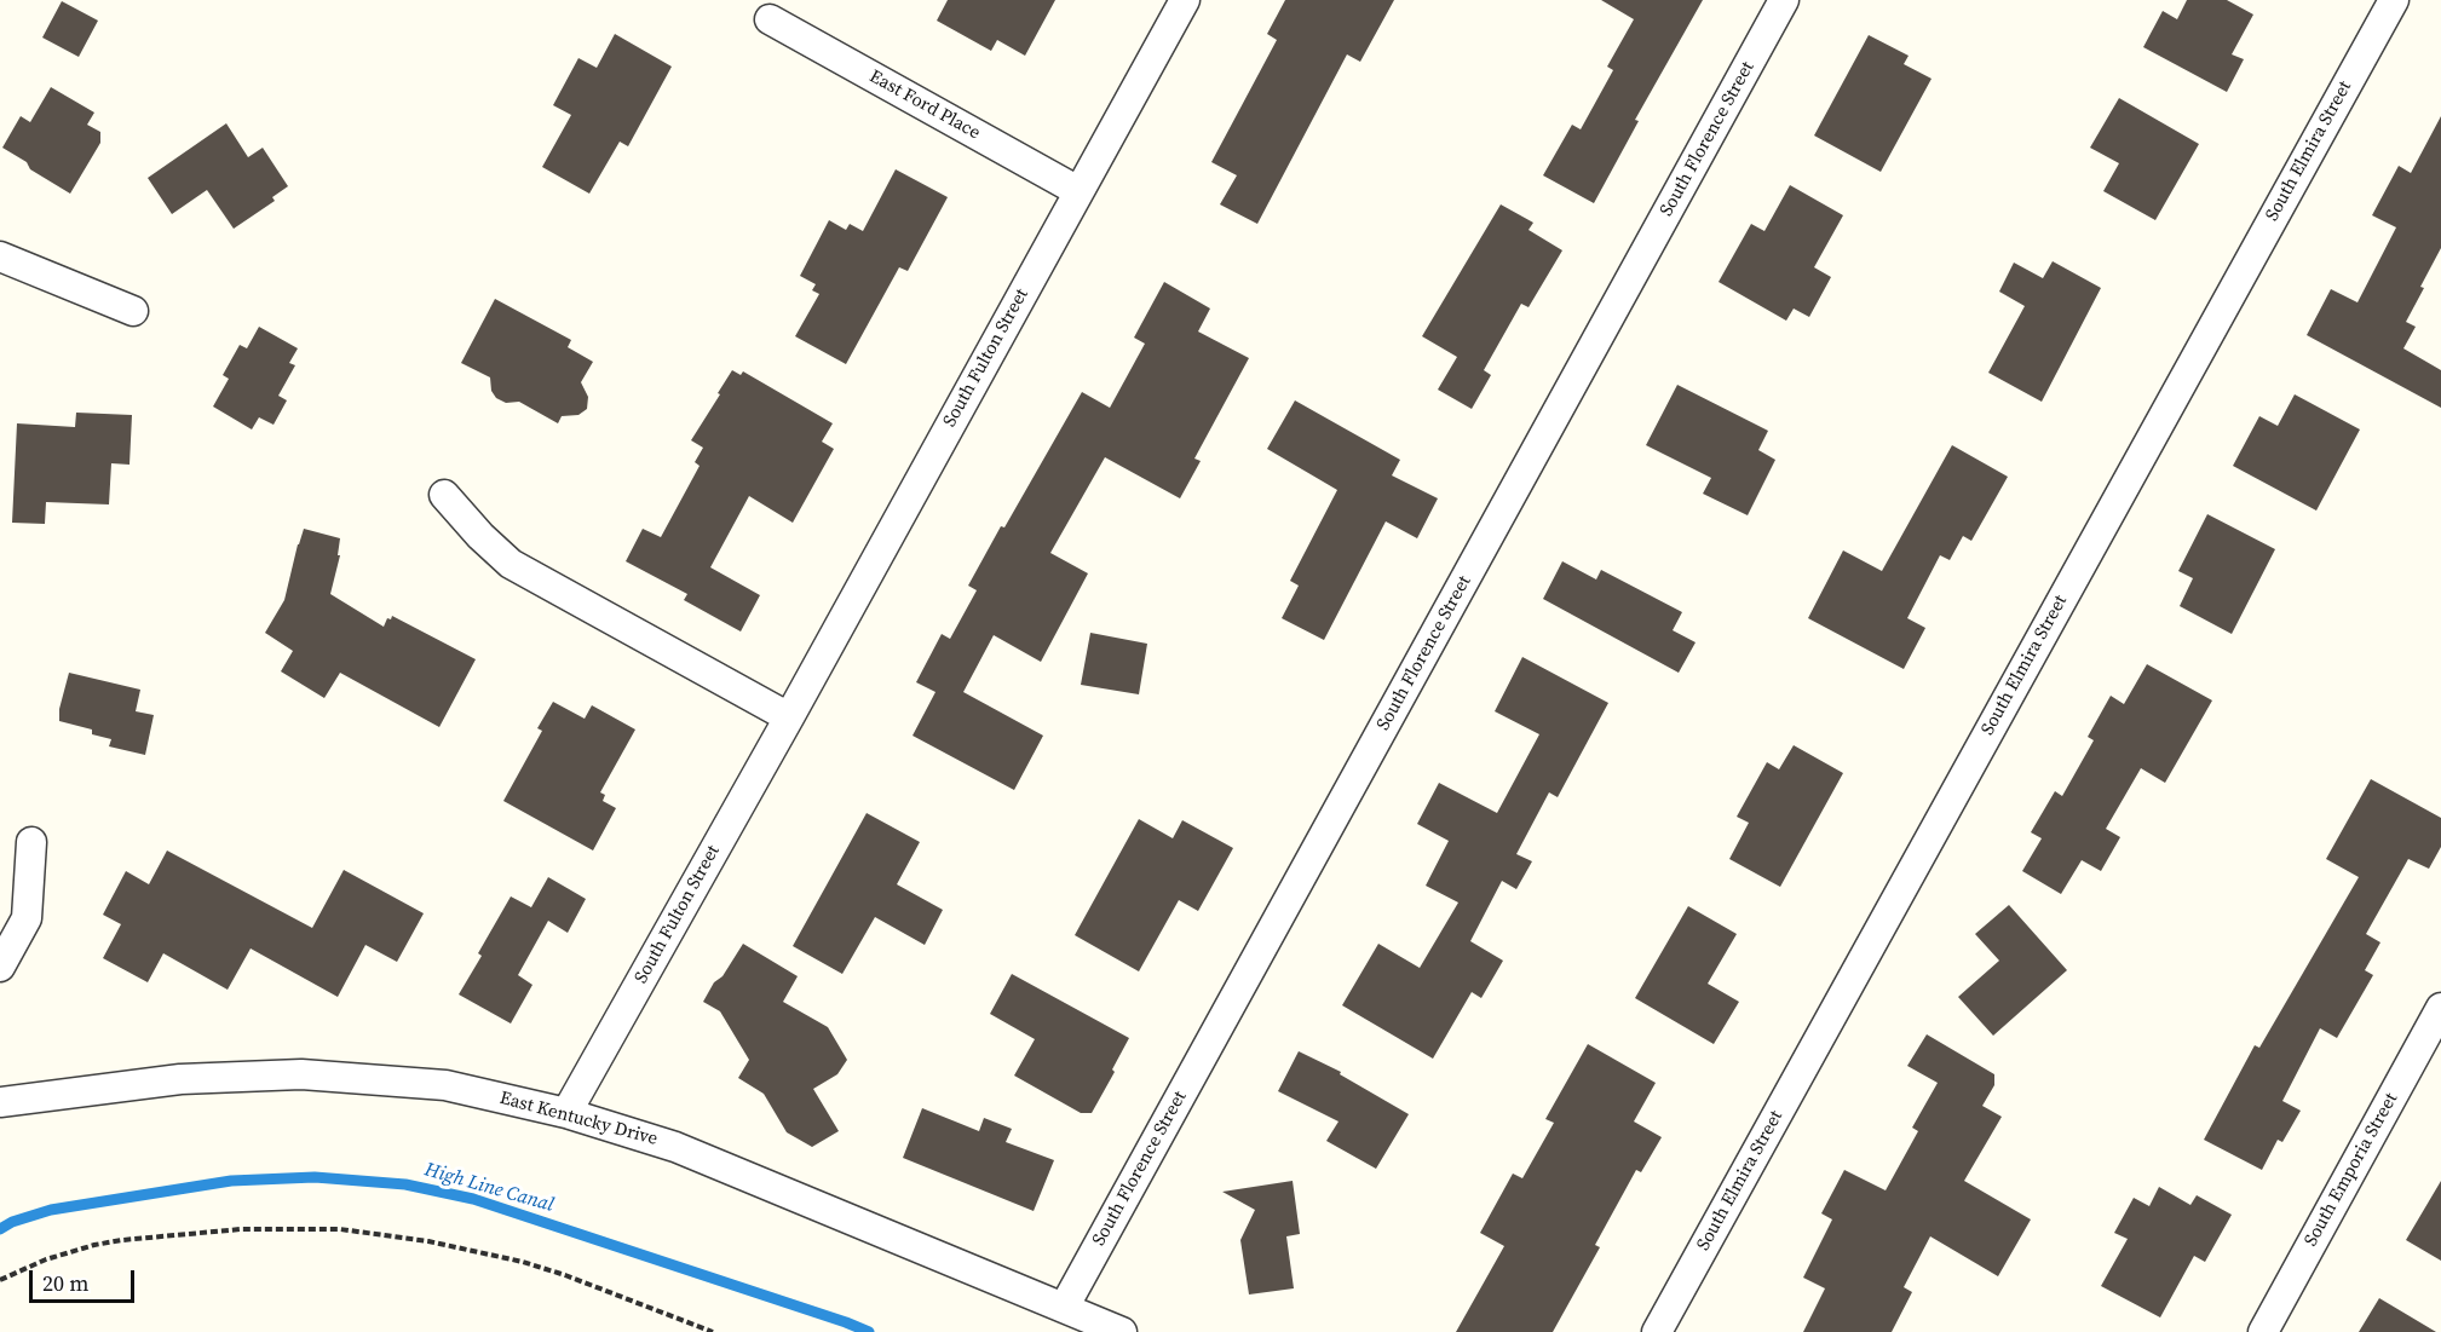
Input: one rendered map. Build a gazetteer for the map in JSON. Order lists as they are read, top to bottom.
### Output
{
  "streets": {
    "street": [
      "East Ford Place",
      "South Florence Street",
      "South Elmira Street",
      "South Fulton Street",
      "East Kentucky Drive",
      "South Emporia Street"
    ]
  },
  "crossings": [
    ["East Ford Place", "South Fulton Street"],
    ["South Florence Street", "East Kentucky Drive"],
    ["South Fulton Street", "East Kentucky Drive"]
  ],
  "water": ["High Line Canal"],
  "scale_bar": "20 m"
}
